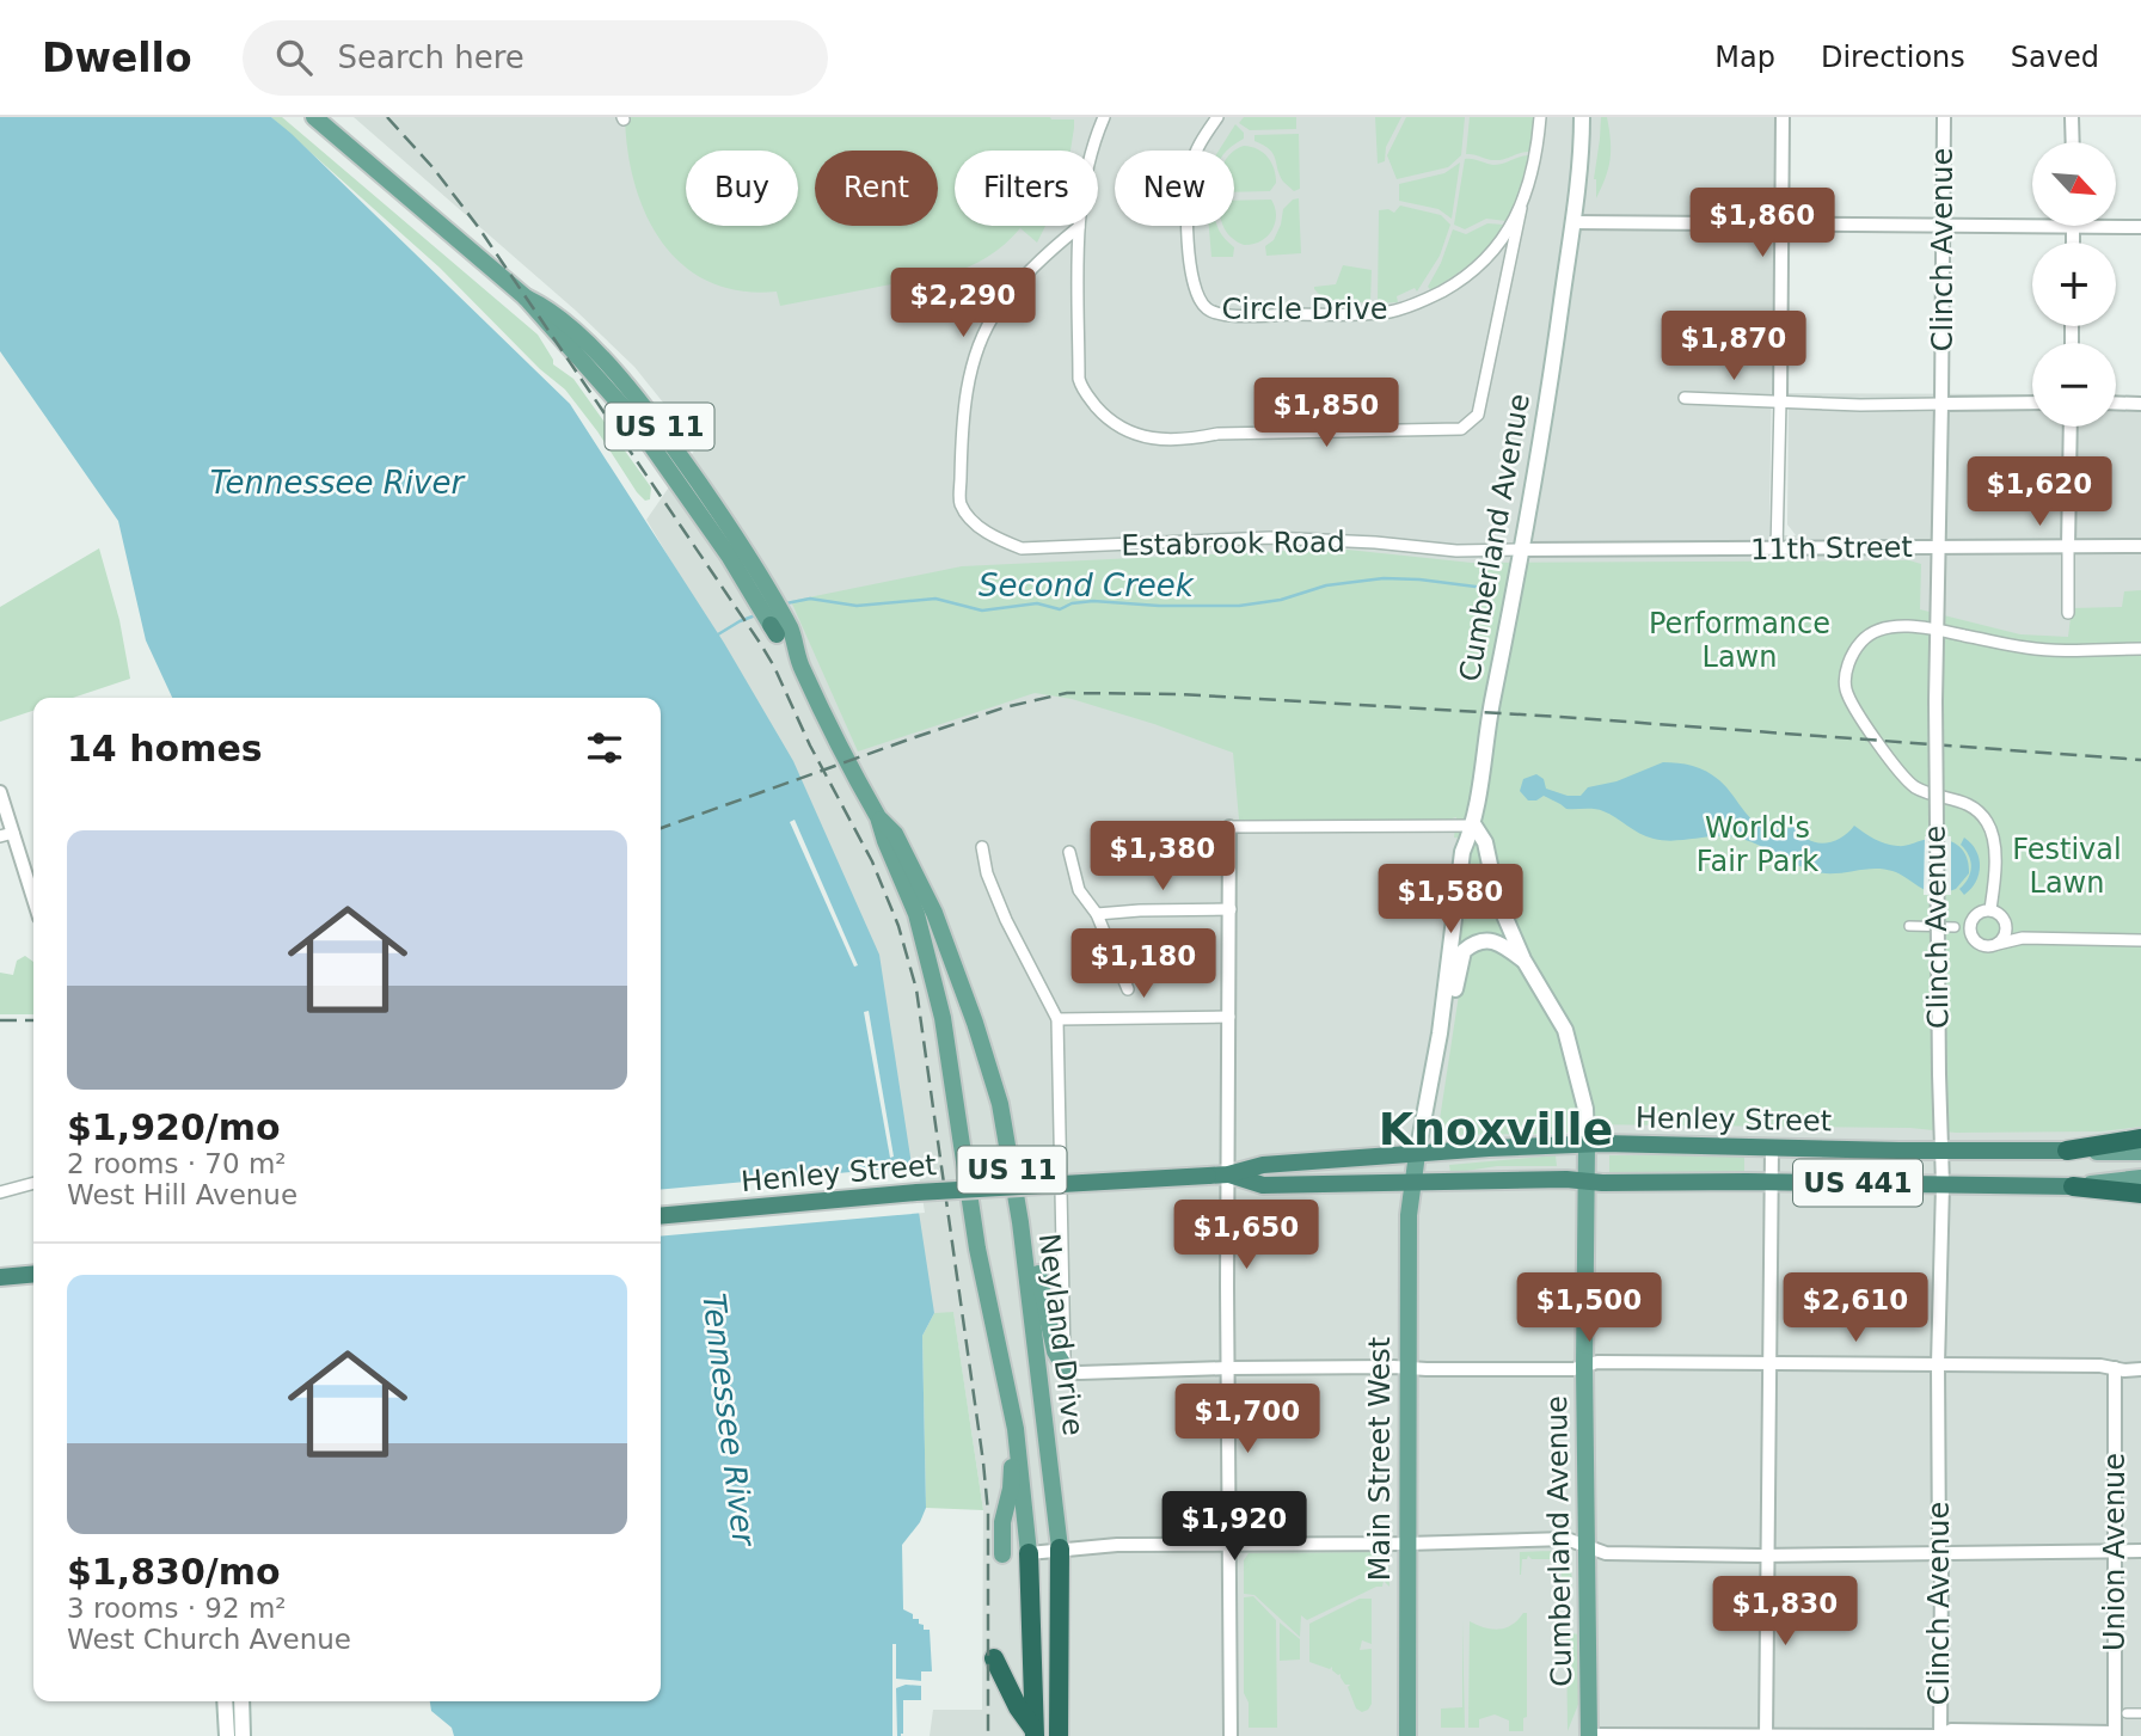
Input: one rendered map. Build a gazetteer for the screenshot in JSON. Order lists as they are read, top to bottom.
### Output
{
  "streets": {
    "highway": [
      "US 11",
      "Henley Street",
      "US 441",
      "Neyland Drive"
    ],
    "main road": ["Cumberland Avenue", "Main Street West"],
    "street": [
      "Clinch Avenue",
      "Circle Drive",
      "Estabrook Road",
      "11th Street",
      "Union Avenue"
    ]
  },
  "crossings": [
    ["Clinch Avenue", "11th Street"],
    ["Clinch Avenue", "Henley Street"],
    ["Cumberland Avenue", "Estabrook Road"],
    ["Cumberland Avenue", "11th Street"],
    ["Cumberland Avenue", "Henley Street"],
    ["Estabrook Road", "11th Street"],
    ["Henley Street", "Main Street West"]
  ],
  "districts": ["Knoxville"],
  "water": ["Tennessee River", "Second Creek"],
  "parks": ["Performance Lawn", "World's Fair Park", "Festival Lawn"],
  "north": "bottom right",
  "page": {
    "header": "Dwello",
    "search": "Search here",
    "nav": ["Map", "Directions", "Saved"],
    "map_buttons": ["+", "−"],
    "chip": [
      "Buy",
      "Rent",
      "Filters",
      "New"
    ],
    "price": [
      "$1,860",
      "$2,290",
      "$1,870",
      "$1,850",
      "$1,620",
      "$1,380",
      "$1,580",
      "$1,180",
      "$1,650",
      "$1,500",
      "$2,610",
      "$1,700",
      "$1,920",
      "$1,830"
    ],
    "heading": "14 homes",
    "list": [
      {
        "name": "$1,920/mo",
        "note": "2 rooms · 70 m² · West Hill Avenue"
      },
      {
        "name": "$1,830/mo",
        "note": "3 rooms · 92 m² · West Church Avenue"
      }
    ]
  }
}
